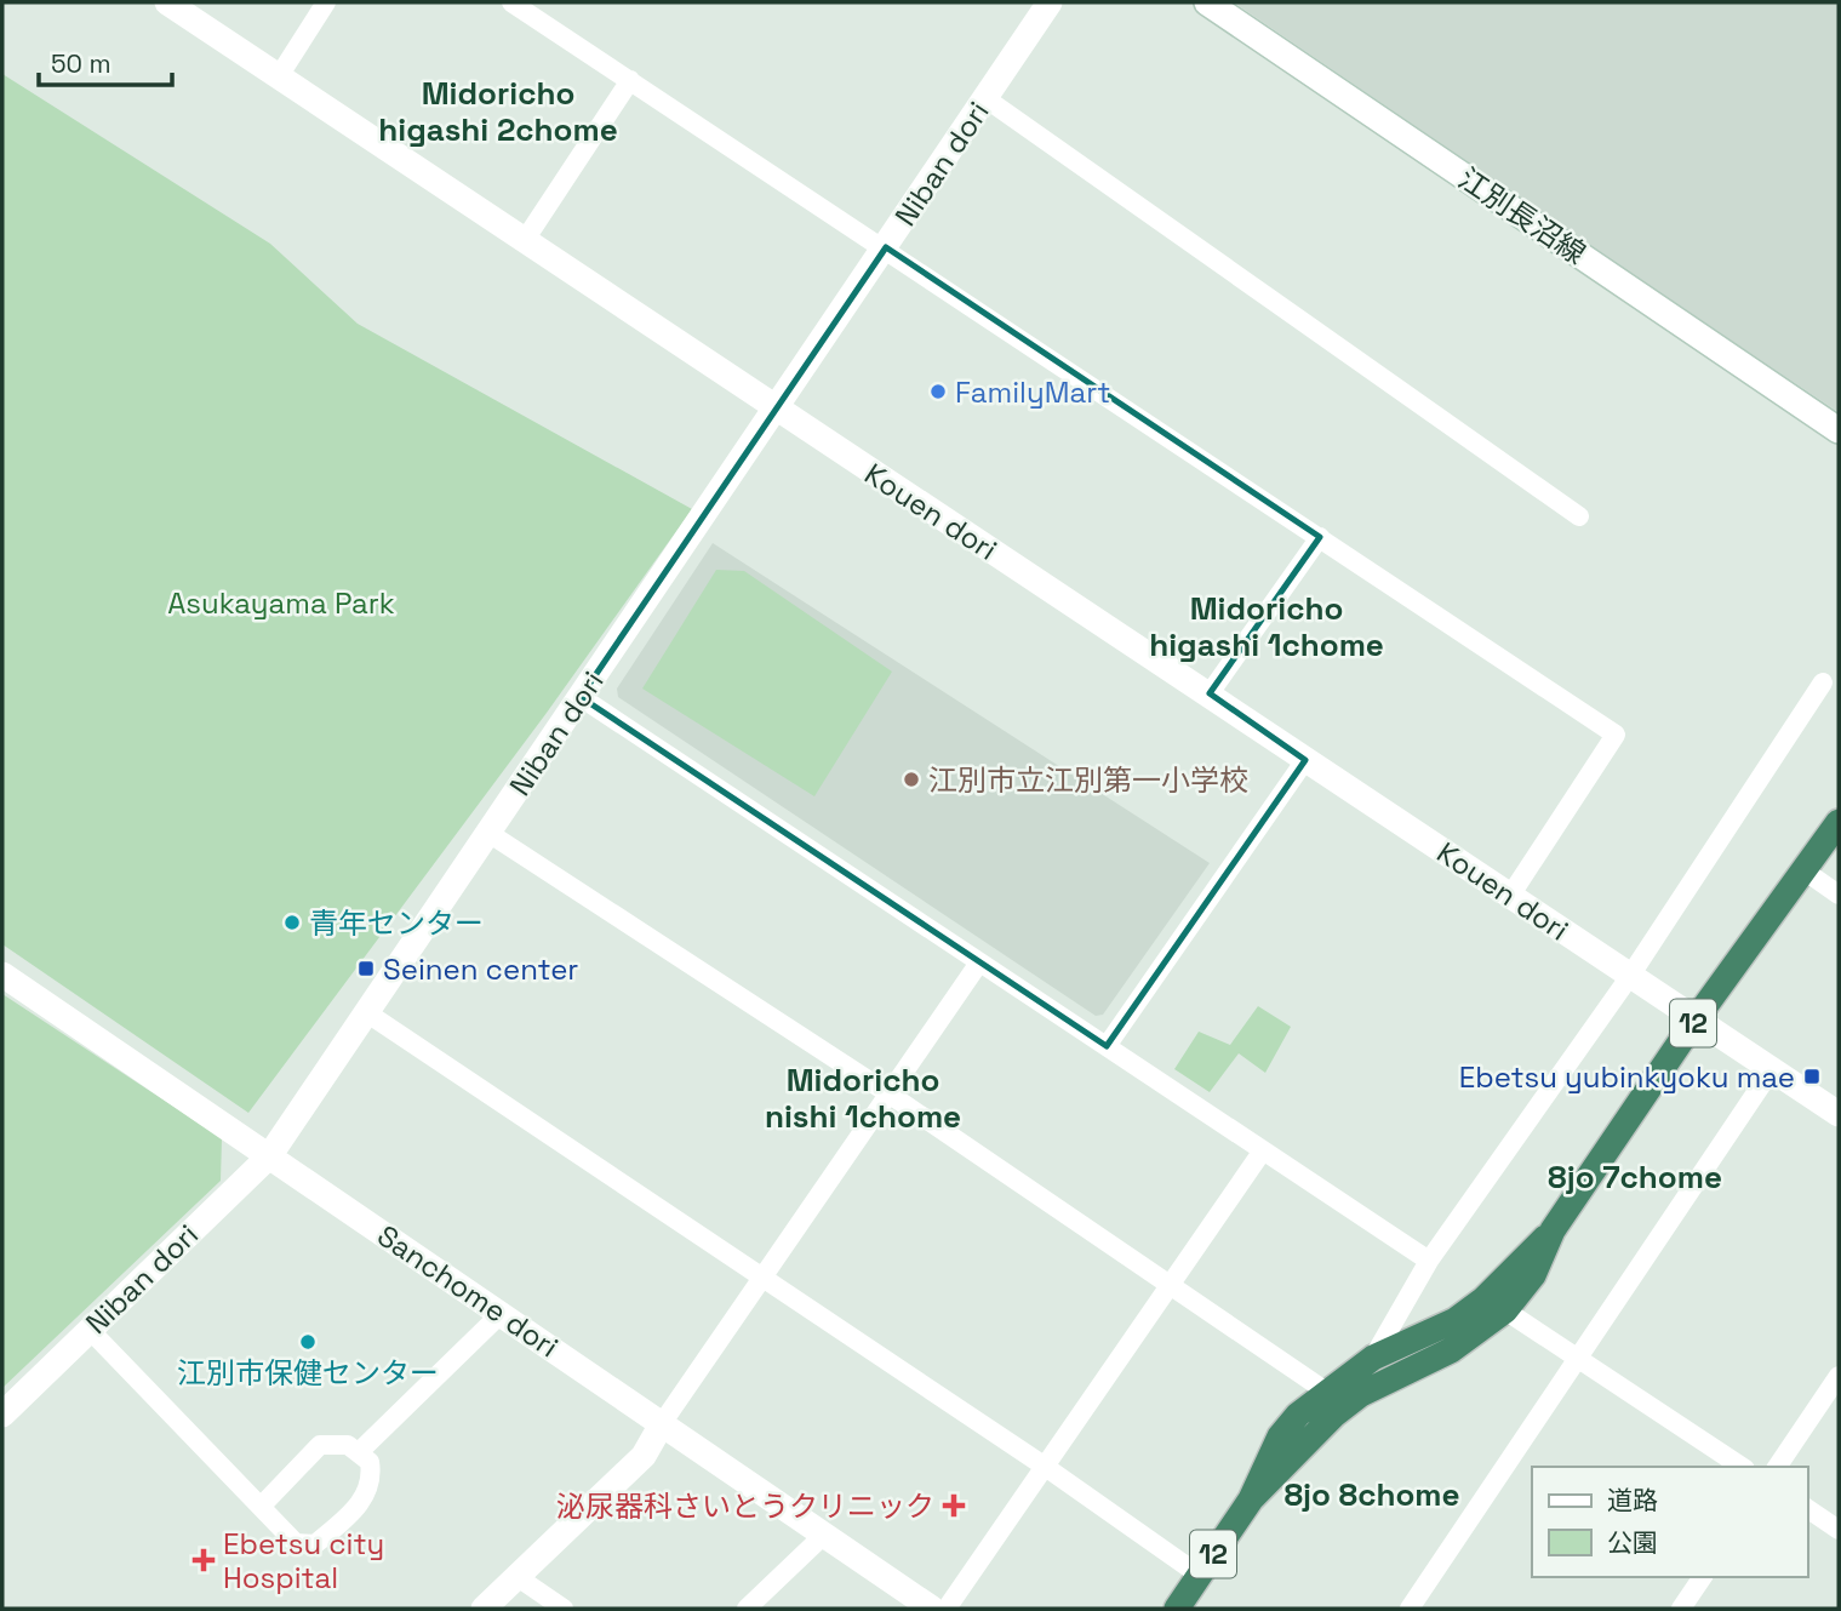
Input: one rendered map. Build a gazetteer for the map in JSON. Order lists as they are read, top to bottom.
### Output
{
  "streets": {
    "highway": ["12"],
    "street": [
      "Niban dori",
      "江別長沼線",
      "Kouen dori",
      "Sanchome dori"
    ]
  },
  "crossings": [
    ["Niban dori", "Kouen dori"],
    ["Niban dori", "Sanchome dori"],
    ["Kouen dori", "12"]
  ],
  "districts": [
    "Midoricho higashi 2chome",
    "Midoricho higashi 1chome",
    "Midoricho nishi 1chome",
    "8jo 7chome",
    "8jo 8chome"
  ],
  "parks": ["Asukayama Park"],
  "places": {
    "other": [
      "FamilyMart",
      "江別市立江別第一小学校",
      "青年センター",
      "江別市保健センター"
    ],
    "transit": ["Seinen center", "Ebetsu yubinkyoku mae"],
    "health": ["泌尿器科さいとうクリニック", "Ebetsu city Hospital"]
  },
  "legend": ["道路", "公園"],
  "scale_bar": "50 m"
}
